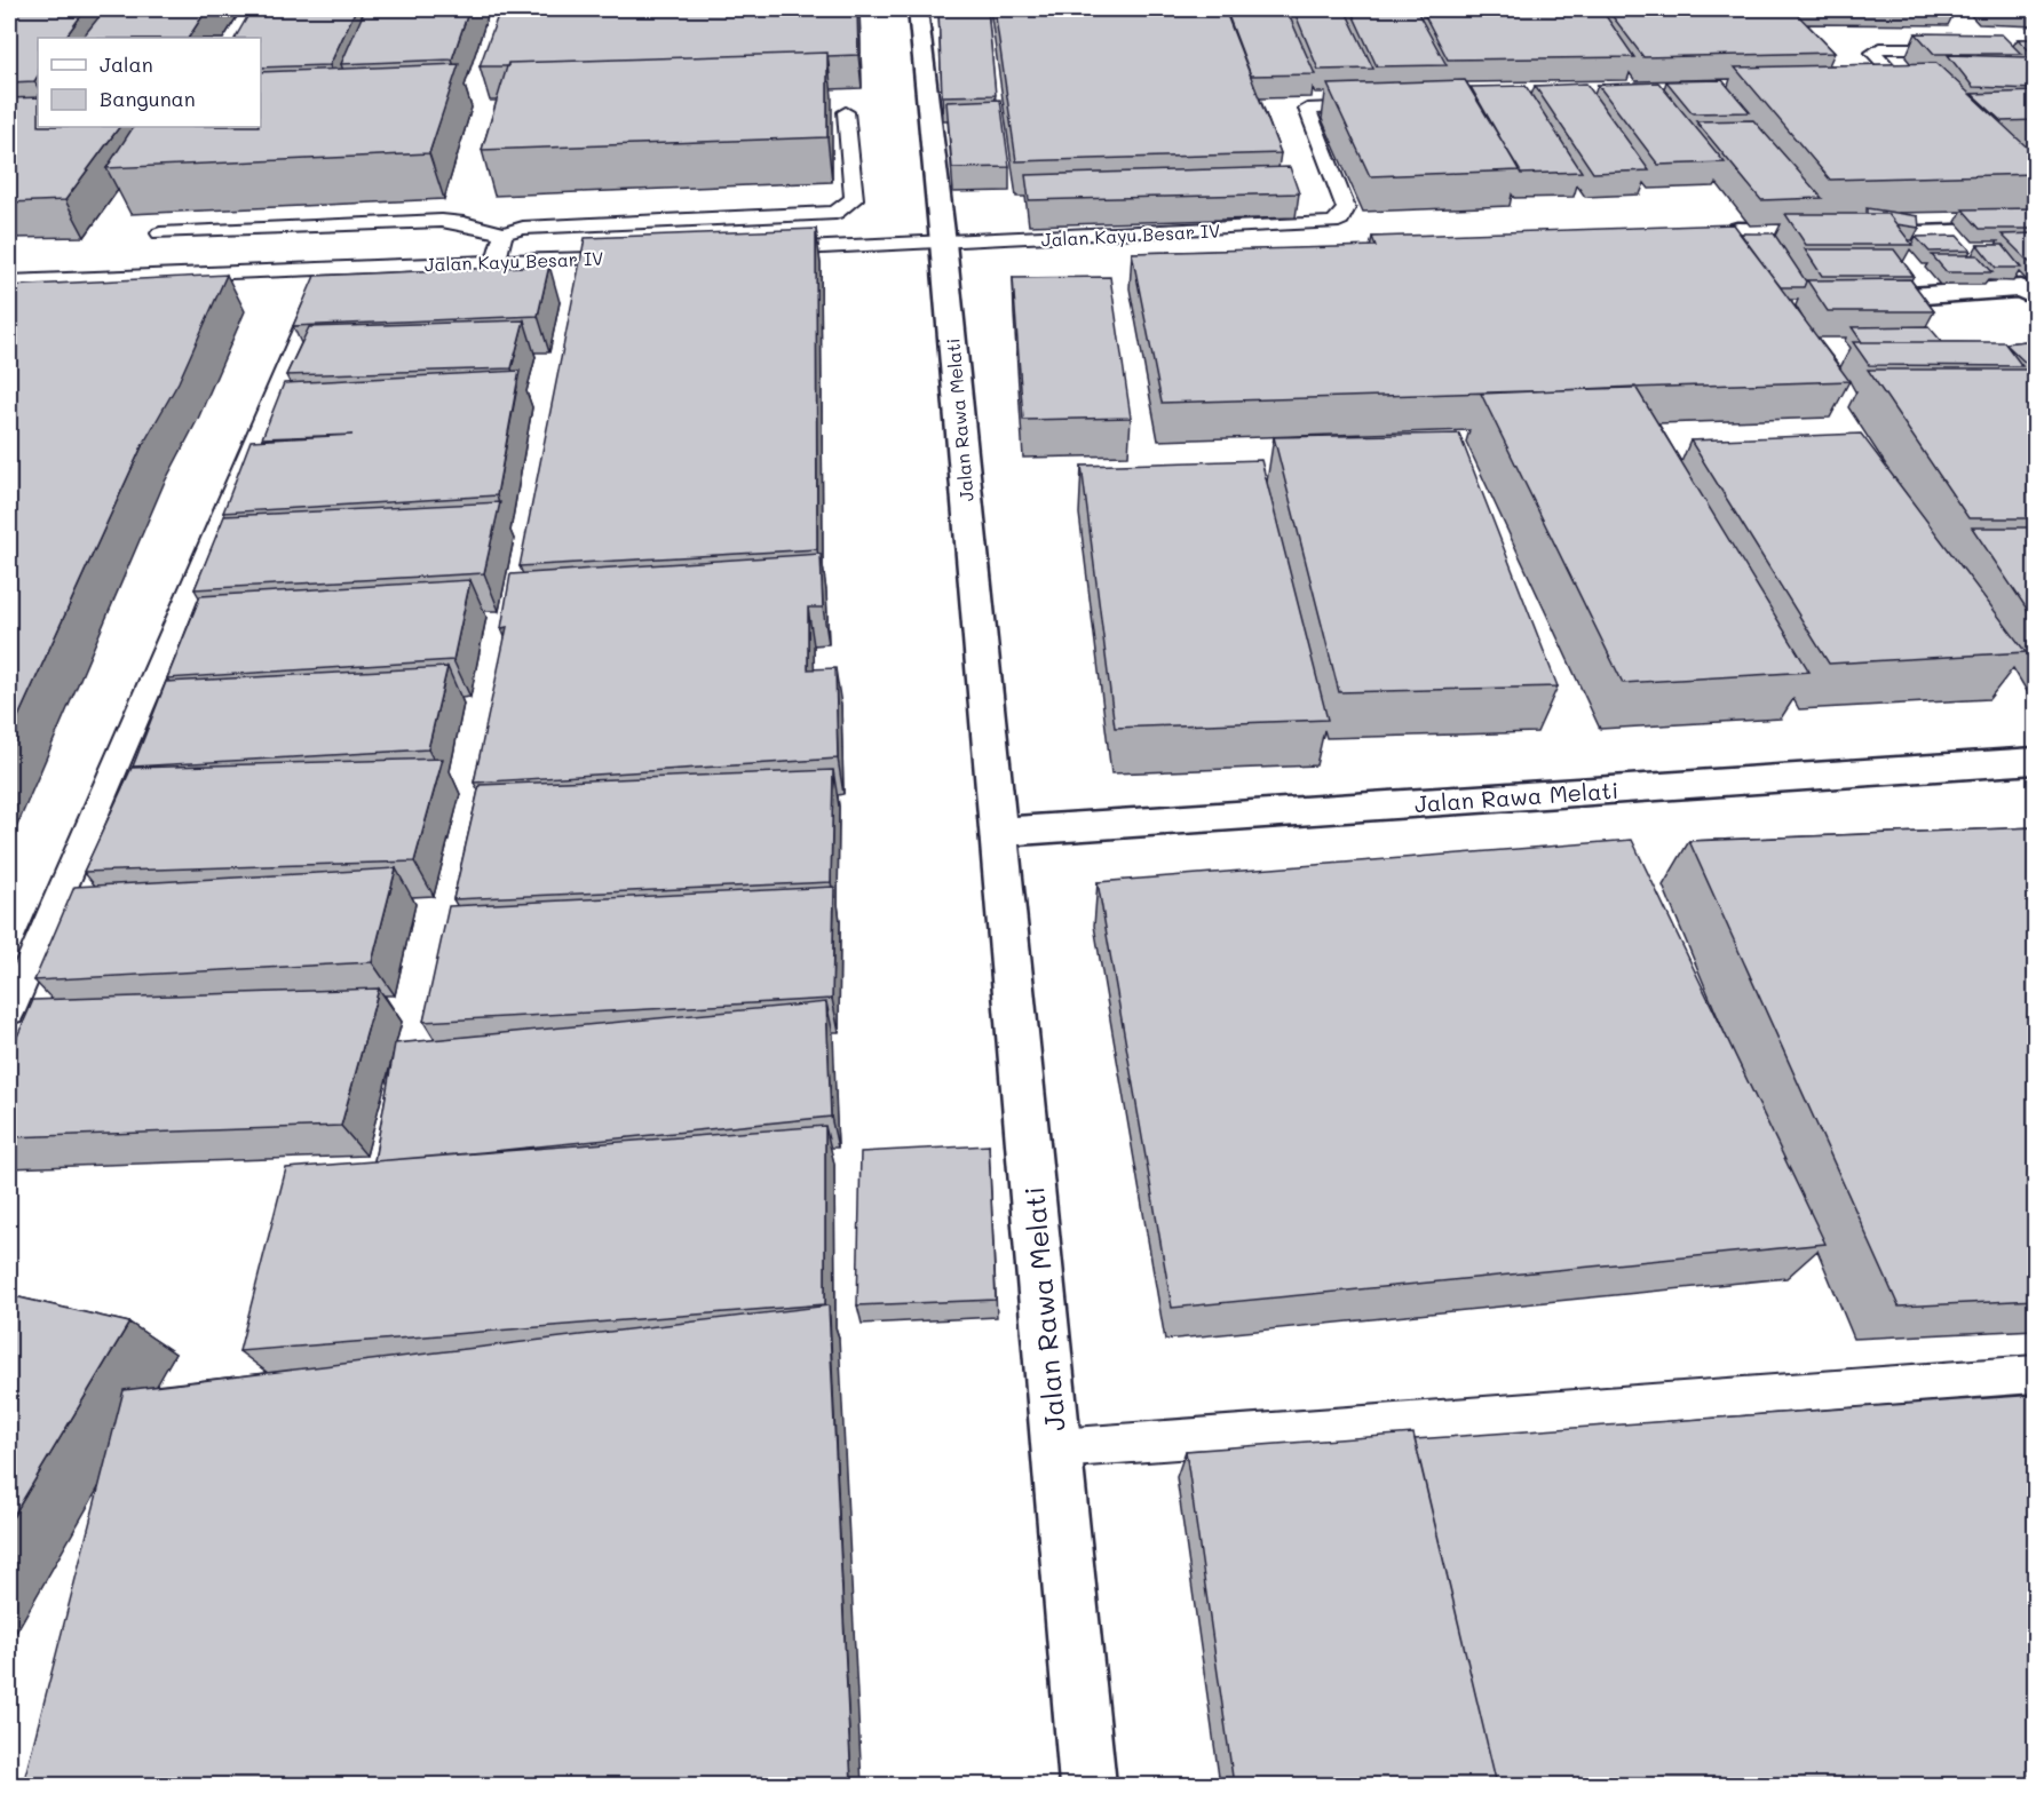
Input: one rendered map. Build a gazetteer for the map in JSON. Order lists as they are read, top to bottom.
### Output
{
  "streets": {
    "street": ["Jalan Rawa Melati"],
    "lane": ["Jalan Kayu Besar IV"]
  },
  "crossings": [
    ["Jalan Kayu Besar IV", "Jalan Rawa Melati"]
  ],
  "legend": ["Jalan", "Bangunan"]
}
